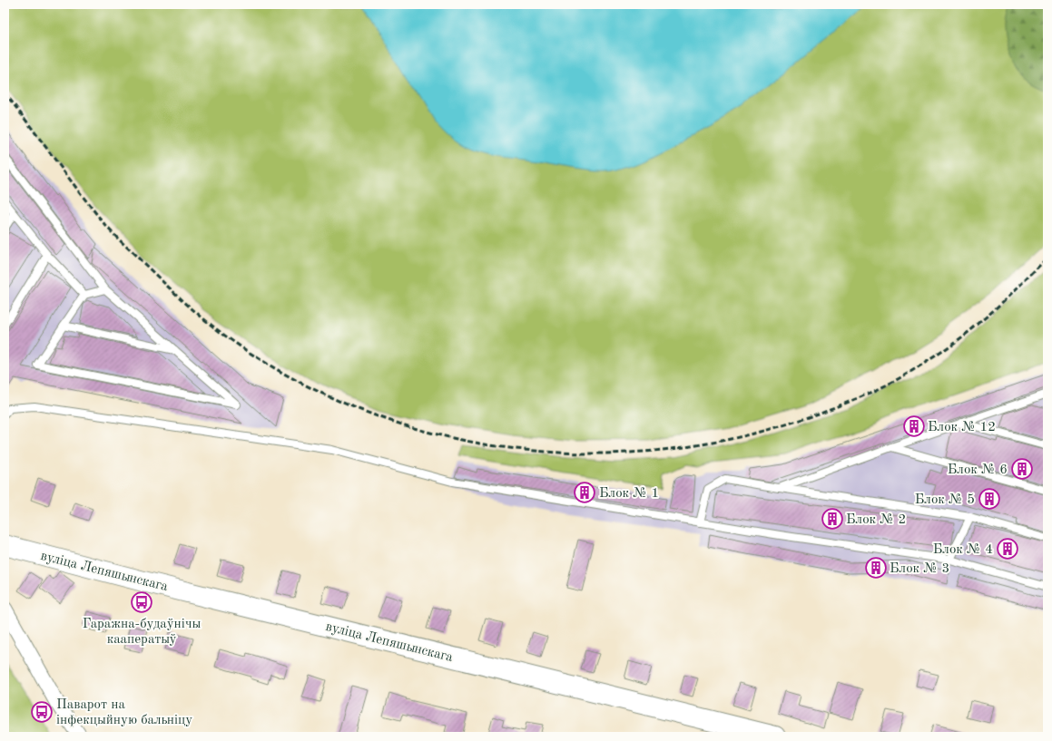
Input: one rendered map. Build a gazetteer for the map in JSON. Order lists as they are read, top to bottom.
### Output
{
  "streets": {
    "street": ["вуліца Лепяшынскага"]
  },
  "places": {
    "building": [
      "Блок № 12",
      "Блок № 6",
      "Блок № 1",
      "Блок № 5",
      "Блок № 2",
      "Блок № 4",
      "Блок № 3"
    ],
    "bus stop": ["Гаражна-будаўнічы кааператыў", "Паварот на інфекцыйную бальніцу"]
  }
}
